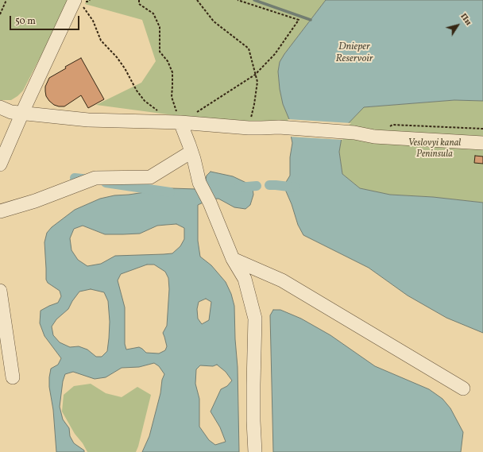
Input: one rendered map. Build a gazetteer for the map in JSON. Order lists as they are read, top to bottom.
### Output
{
  "water": ["Dnieper Reservoir"],
  "parks": ["Veslovyi kanal Peninsula"],
  "scale_bar": "50 m",
  "north": "top right"
}
